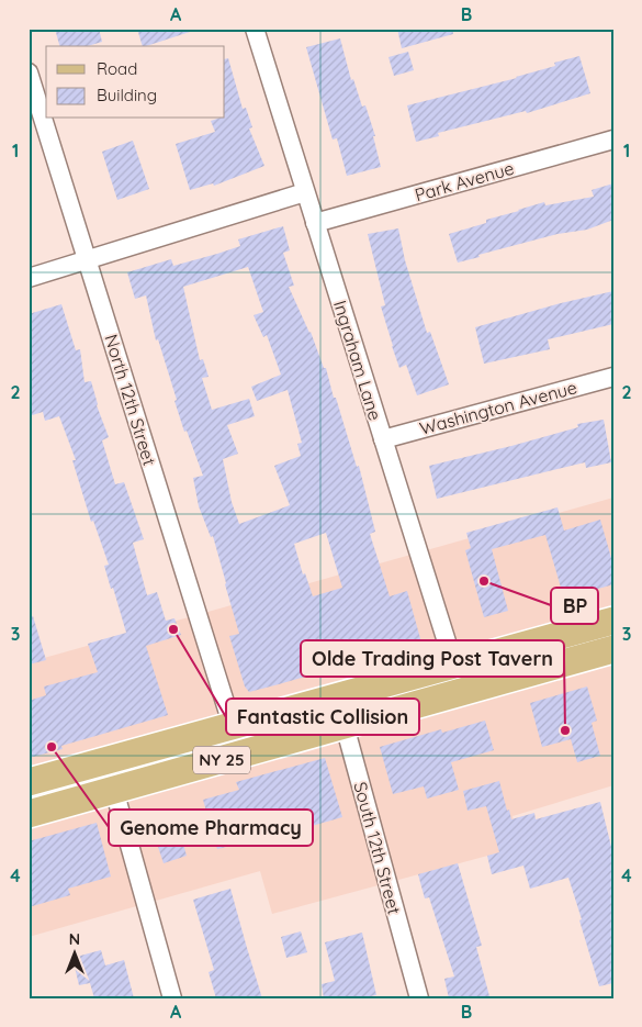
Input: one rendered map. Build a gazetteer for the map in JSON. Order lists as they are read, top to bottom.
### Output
{
  "streets": {
    "main road": ["NY 25"],
    "street": [
      "Park Avenue",
      "Ingraham Lane",
      "North 12th Street",
      "Washington Avenue",
      "South 12th Street"
    ]
  },
  "crossings": [
    ["Park Avenue", "Ingraham Lane"],
    ["Ingraham Lane", "Washington Avenue"],
    ["Ingraham Lane", "NY 25"],
    ["North 12th Street", "NY 25"],
    ["NY 25", "South 12th Street"]
  ],
  "places": [
    "BP",
    "Fantastic Collision",
    "Olde Trading Post Tavern",
    "Genome Pharmacy"
  ],
  "legend": ["Road", "Building"],
  "north": "top",
  "grid": {
    "columns": ["A", "B"],
    "rows": [
      "1",
      "2",
      "3",
      "4"
    ]
  }
}
